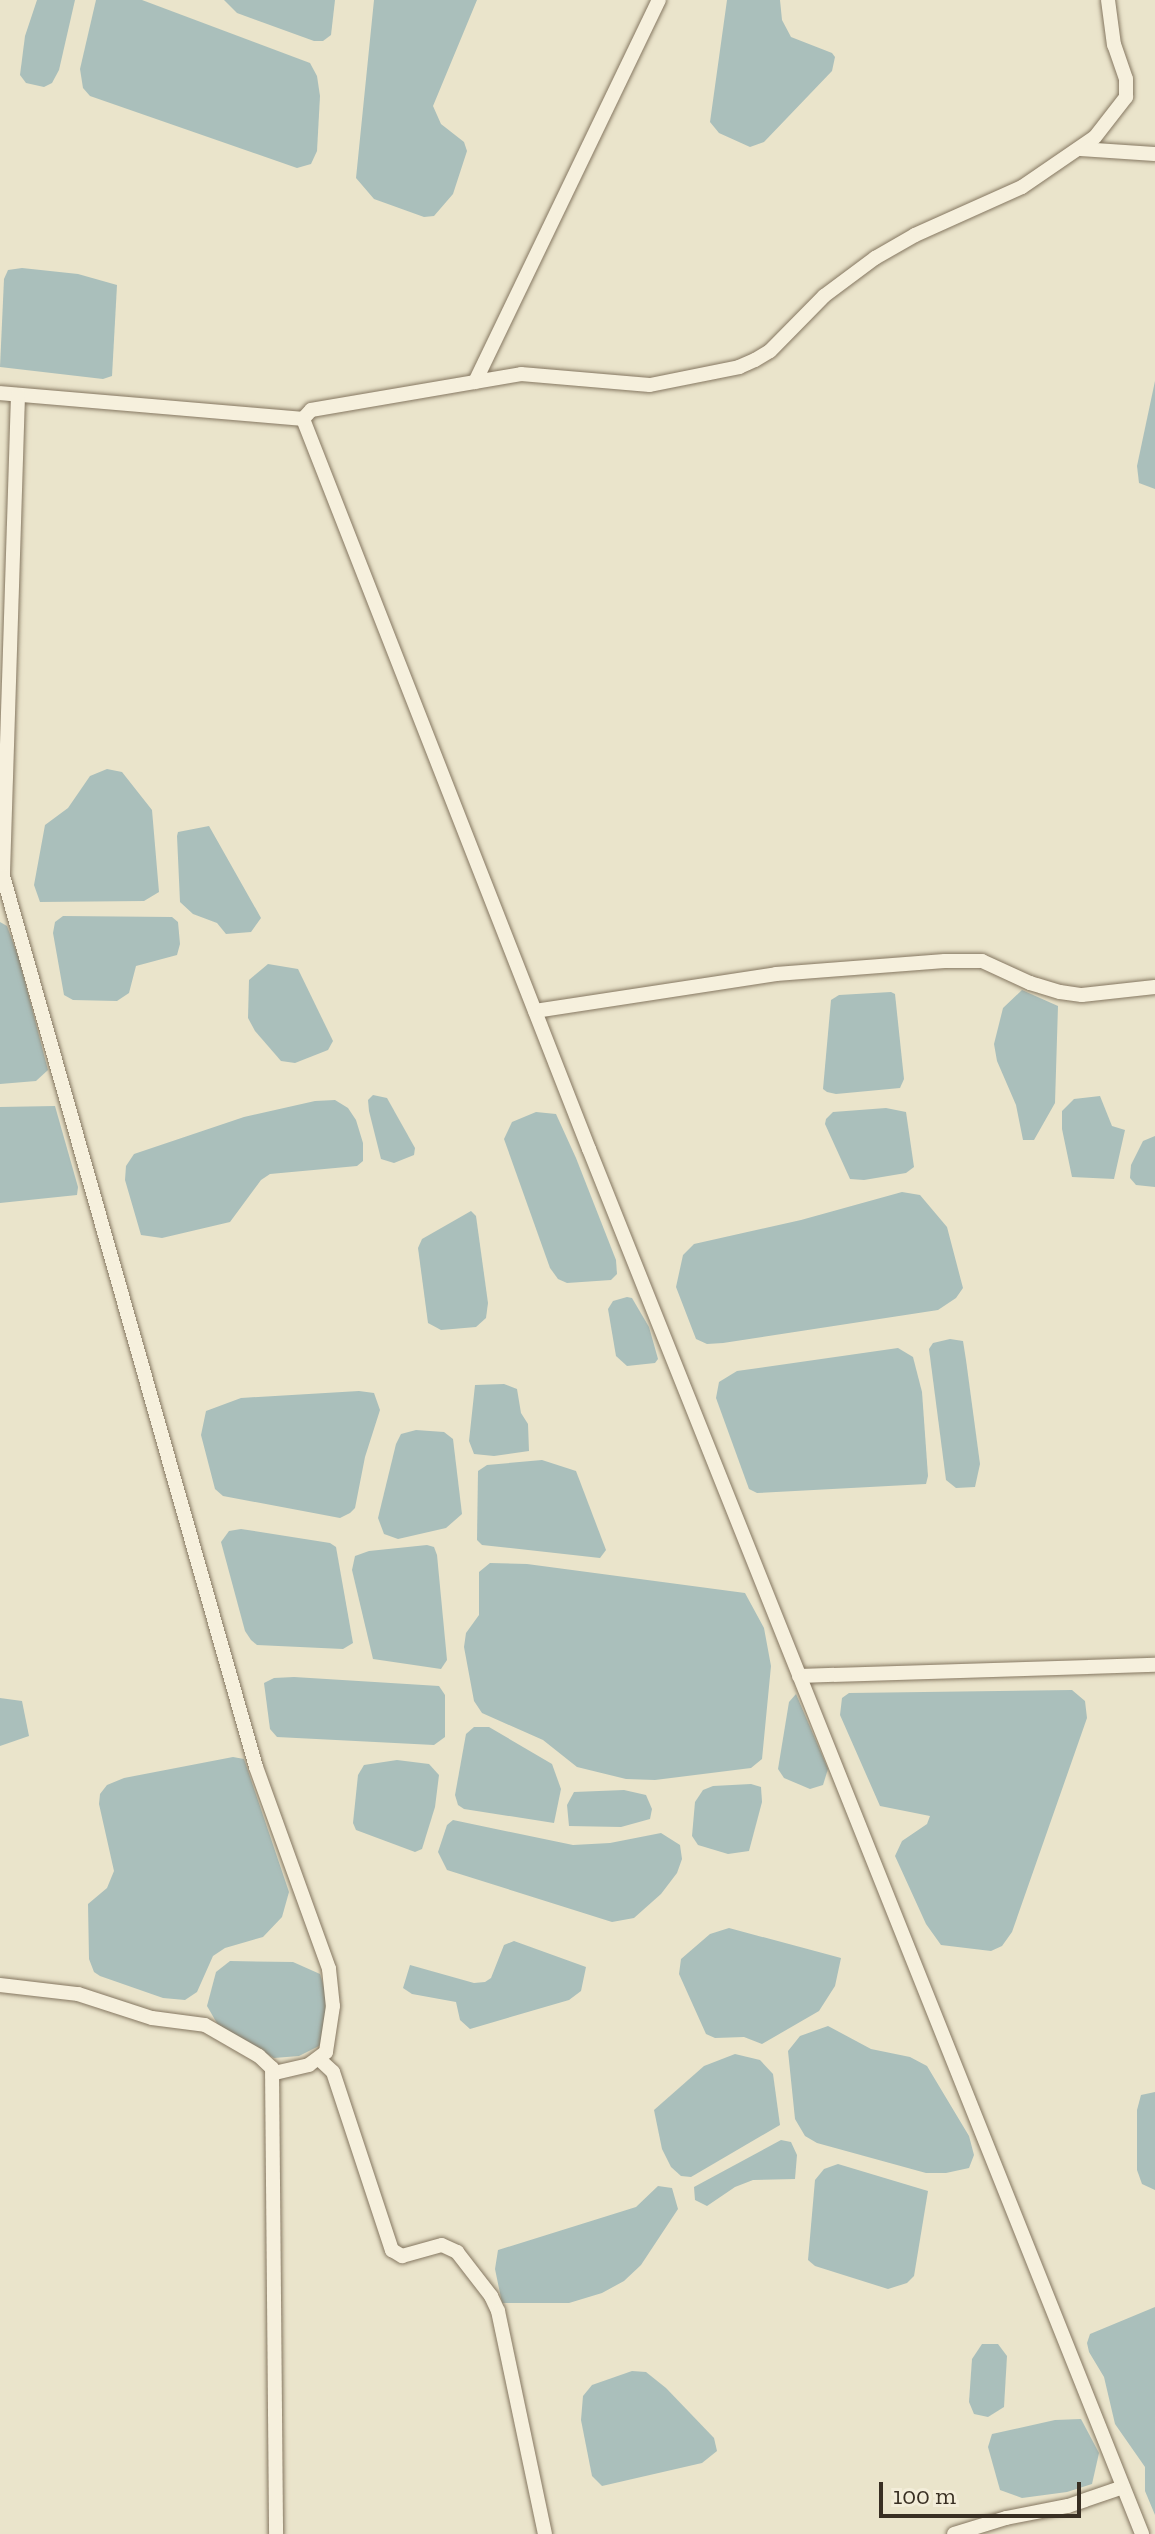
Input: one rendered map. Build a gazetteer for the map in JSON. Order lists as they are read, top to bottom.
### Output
{
  "scale_bar": "100 m"
}
